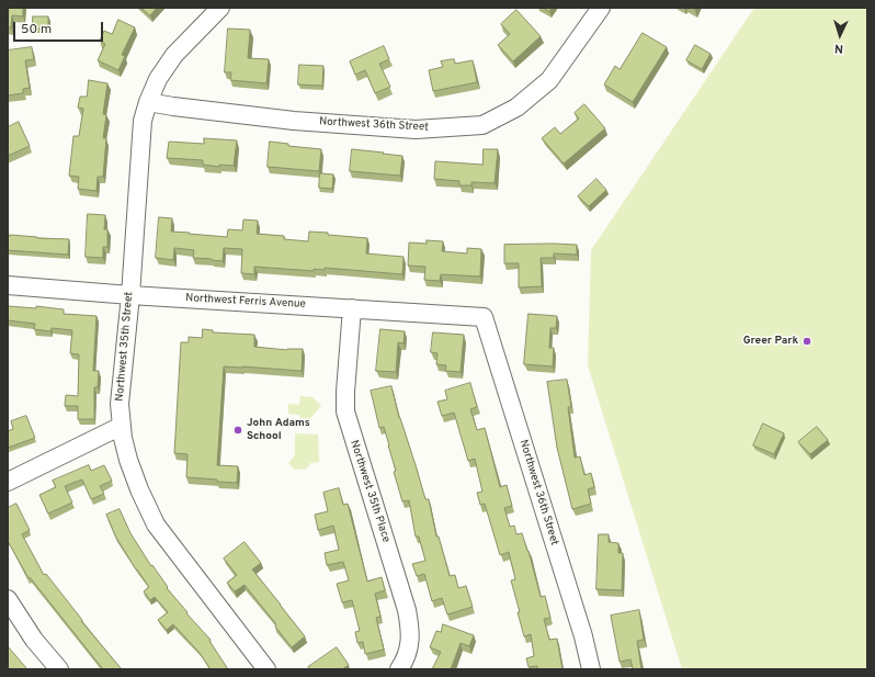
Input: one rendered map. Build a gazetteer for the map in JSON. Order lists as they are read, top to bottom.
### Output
{
  "streets": {
    "street": [
      "Northwest 36th Street",
      "Northwest Ferris Avenue",
      "Northwest 35th Street",
      "Northwest 35th Place"
    ]
  },
  "crossings": [
    ["Northwest 36th Street", "Northwest Ferris Avenue"],
    ["Northwest 36th Street", "Northwest 35th Street"],
    ["Northwest Ferris Avenue", "Northwest 35th Street"],
    ["Northwest Ferris Avenue", "Northwest 35th Place"]
  ],
  "places": ["Greer Park", "John Adams School"],
  "scale_bar": "50 m",
  "north": "bottom"
}
